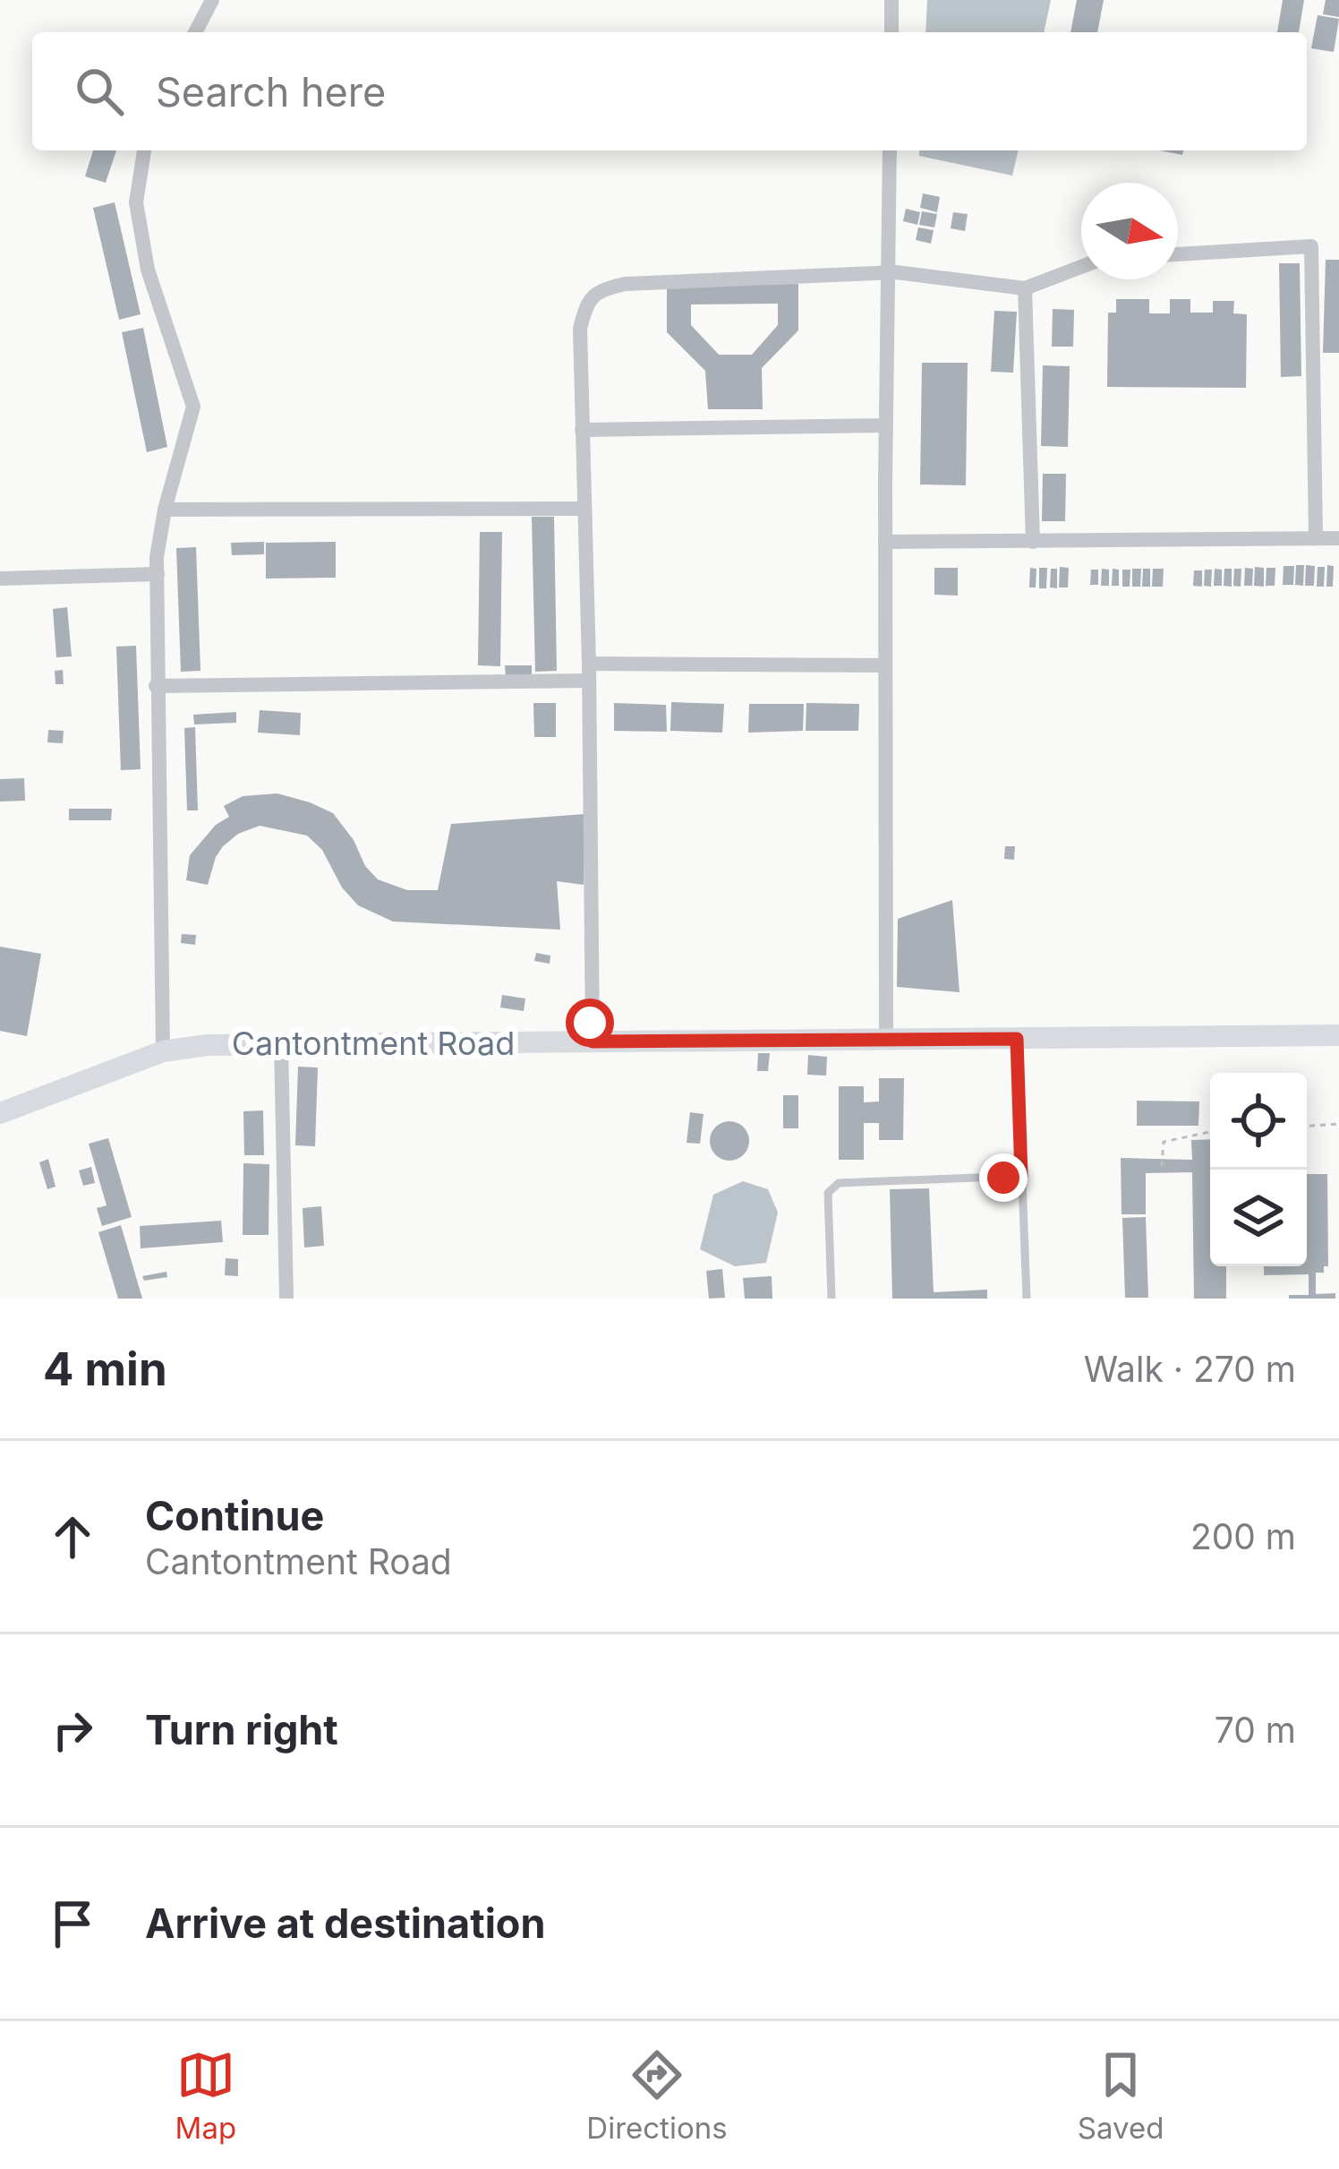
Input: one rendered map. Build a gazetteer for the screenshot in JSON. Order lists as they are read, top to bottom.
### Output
{
  "streets": {
    "street": ["Cantontment Road"]
  },
  "north": "right",
  "page": {
    "search": "Search here",
    "heading": ["4 min", "Walk · 270 m"],
    "list": [
      ["Continue", "Cantontment Road", "200 m"],
      ["Turn right", "70 m"],
      "Arrive at destination"
    ],
    "nav": ["Map", "Directions", "Saved"]
  }
}
